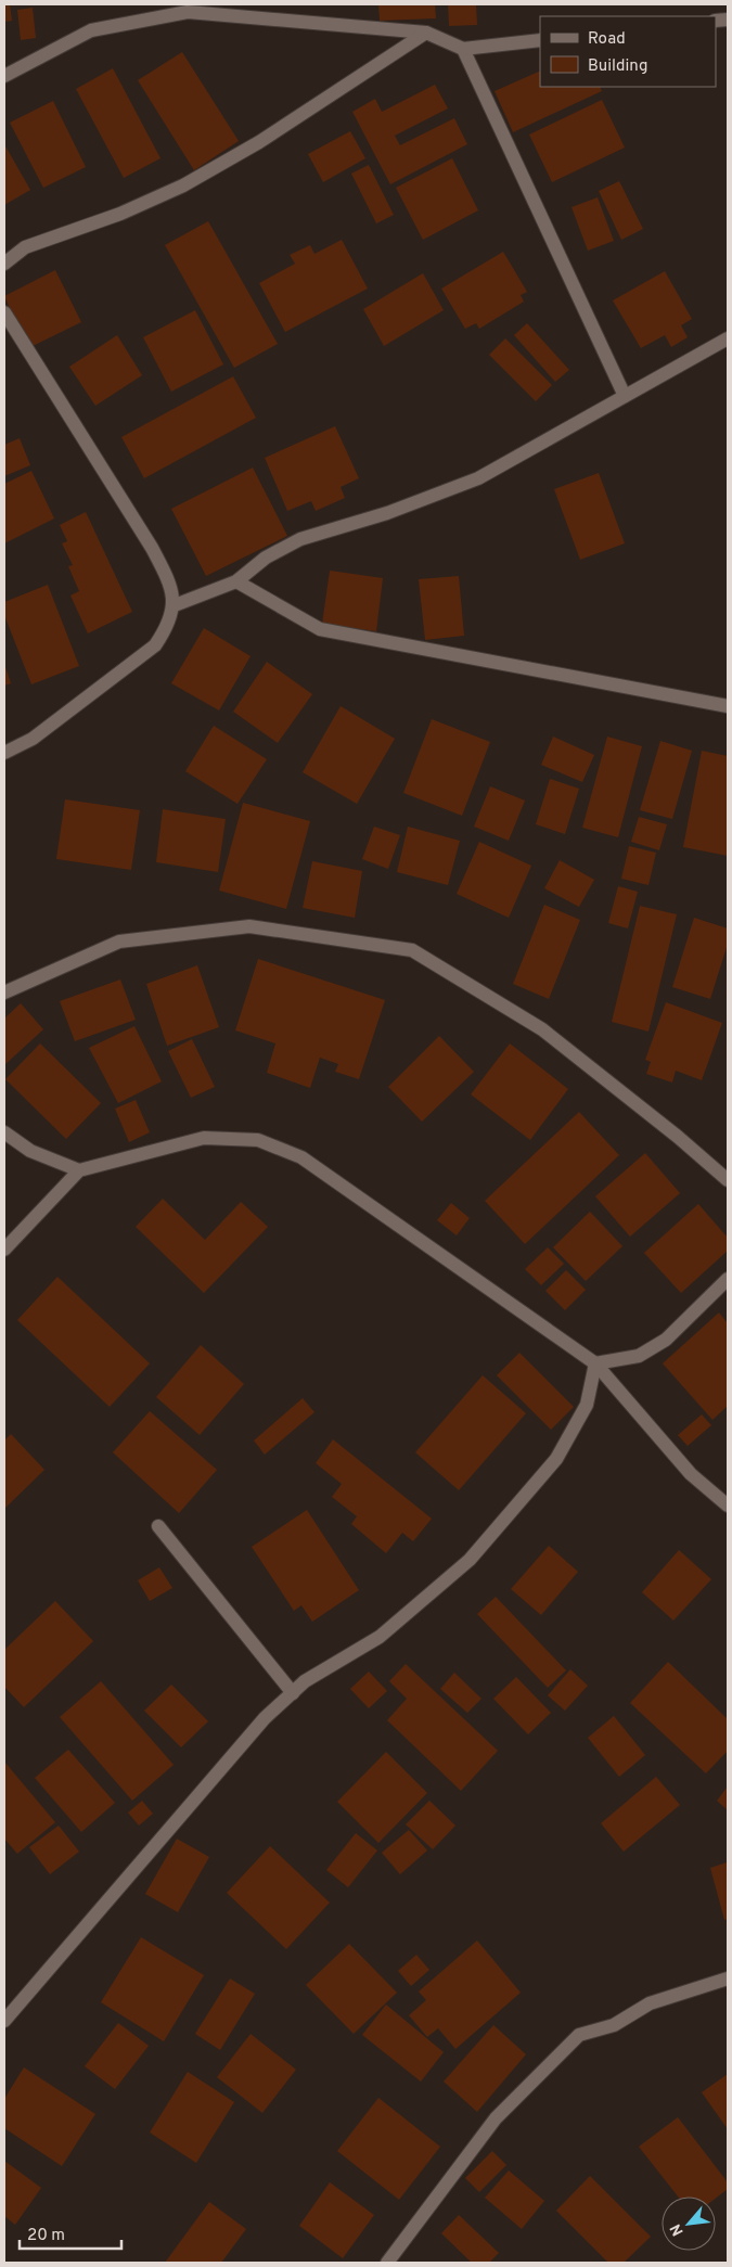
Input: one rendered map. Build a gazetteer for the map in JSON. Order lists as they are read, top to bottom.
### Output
{
  "legend": ["Road", "Building"],
  "scale_bar": "20 m",
  "north": "bottom left"
}
